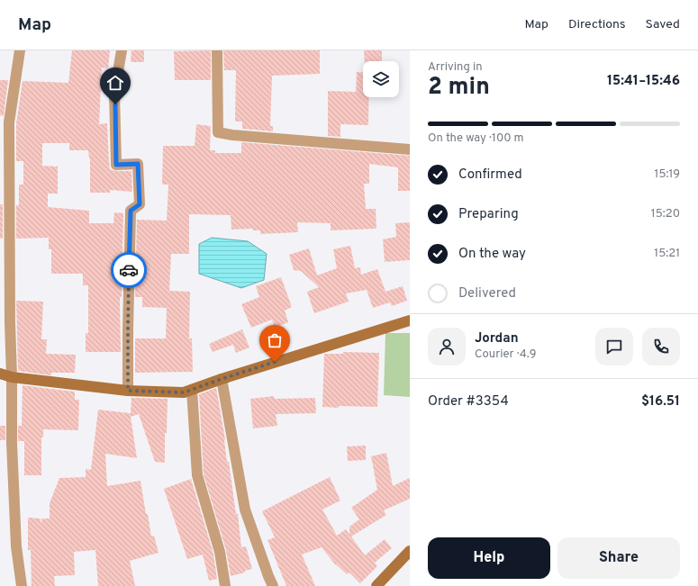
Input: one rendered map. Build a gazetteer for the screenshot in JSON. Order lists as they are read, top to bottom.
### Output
{
  "page": {
    "header": "Map",
    "nav": ["Map", "Directions", "Saved"],
    "heading": ["2 min", "Arriving in", "15:41–15:46"],
    "panel": [
      "Jordan",
      "Courier · 4.9",
      "Order #3354",
      "$16.51"
    ],
    "bar": "On the way · 100 m",
    "list": [
      ["Confirmed", "15:19"],
      ["Preparing", "15:20"],
      ["On the way", "15:21"],
      "Delivered"
    ],
    "buttons": ["Help", "Share"]
  }
}
